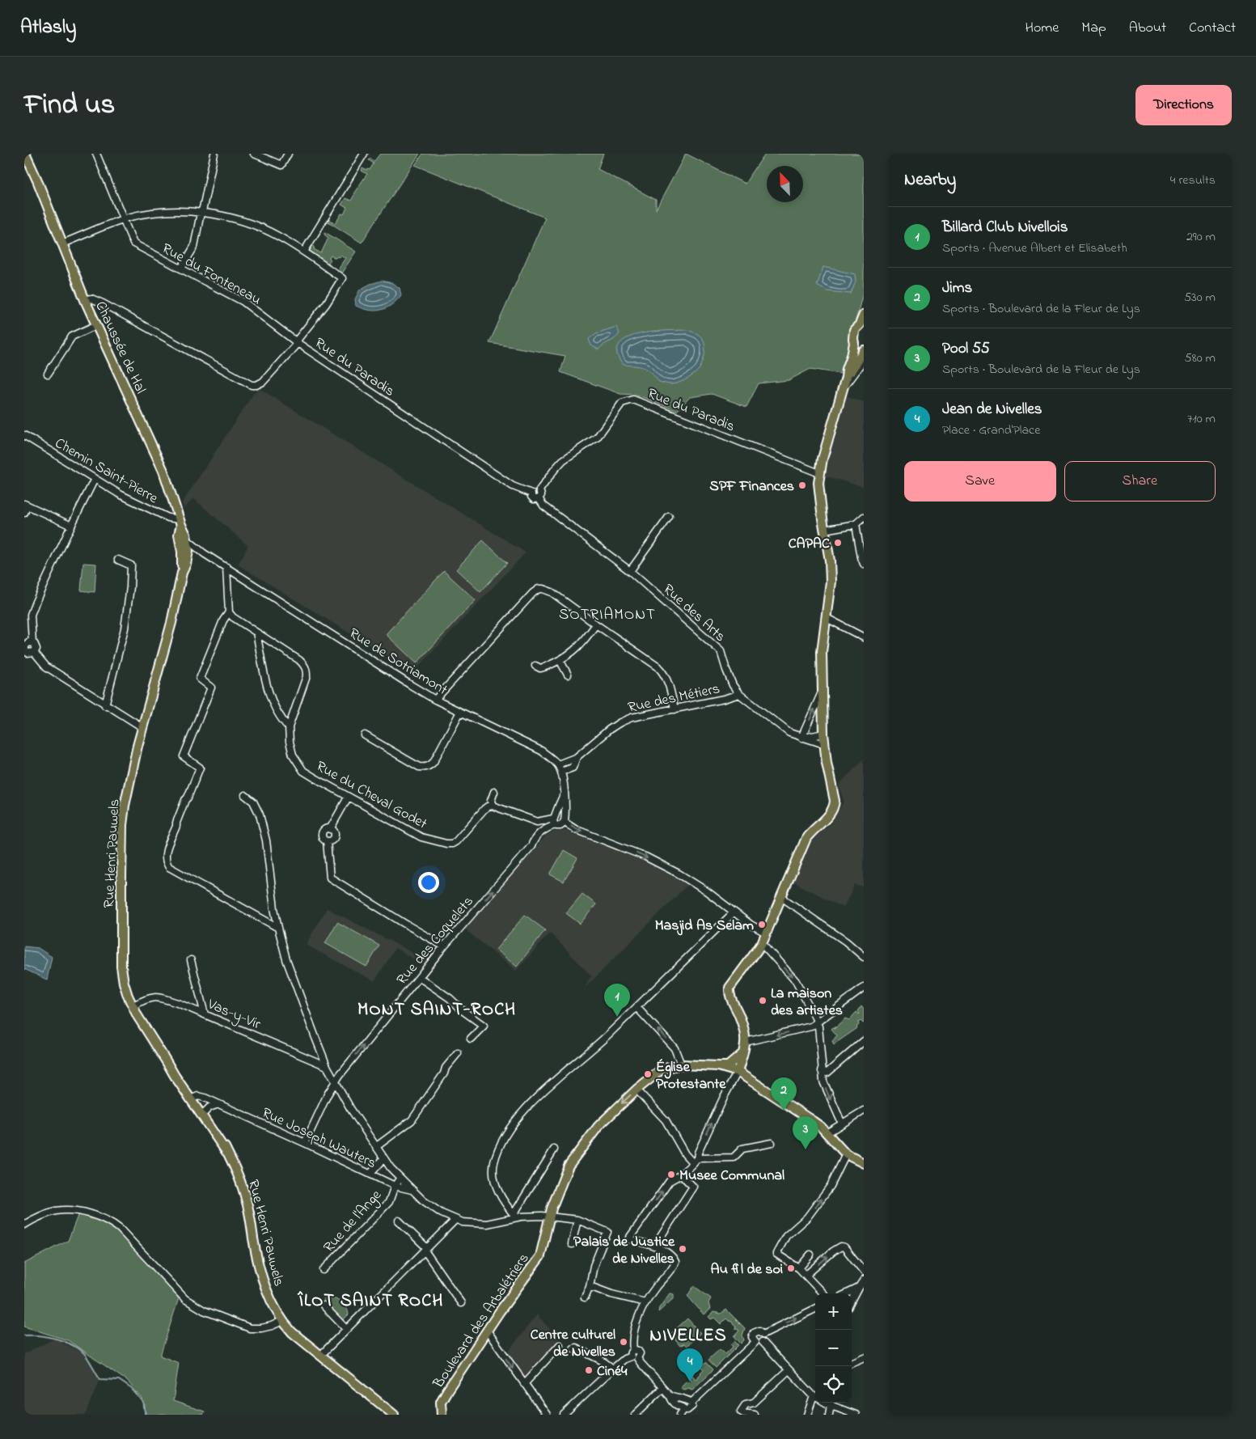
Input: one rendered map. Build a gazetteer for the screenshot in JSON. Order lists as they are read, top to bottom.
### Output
{
  "streets": {
    "main road": ["Chaussée de Hal", "Rue Henri Pauwels", "Boulevard des Arbalétriers"],
    "street": [
      "Rue du Fonteneau",
      "Rue du Paradis",
      "Chemin Saint-Pierre",
      "Rue des Arts",
      "Rue de Sotriamont",
      "Rue des Métiers",
      "Rue du Cheval Godet",
      "Rue des Coquelets",
      "Vas-y-Vir",
      "Rue Joseph Wauters",
      "Rue de l'Ange"
    ]
  },
  "crossings": [
    ["Rue du Fonteneau", "Rue du Paradis"],
    ["Chaussée de Hal", "Rue du Paradis"],
    ["Chaussée de Hal", "Chemin Saint-Pierre"],
    ["Chaussée de Hal", "Rue de Sotriamont"],
    ["Chaussée de Hal", "Rue Henri Pauwels"],
    ["Rue du Paradis", "Rue des Arts"],
    ["Rue des Arts", "Rue des Métiers"],
    ["Rue Henri Pauwels", "Vas-y-Vir"],
    ["Rue Henri Pauwels", "Rue Joseph Wauters"],
    ["Rue des Coquelets", "Rue Joseph Wauters"],
    ["Rue Joseph Wauters", "Rue de l'Ange"]
  ],
  "one_way": ["Rue des Coquelets"],
  "districts": [
    "SOTRIAMONT",
    "MONT SAINT-ROCH",
    "ÎLOT SAINT ROCH",
    "NIVELLES"
  ],
  "places": [
    "SPF Finances",
    "CAPAC",
    "Masjid As Selam",
    "La maison des artistes",
    "Église Protestante",
    "Musee Communal",
    "Palais de Justice de Nivelles",
    "Au fil de soi",
    "Centre culturel de Nivelles",
    "Ciné4"
  ],
  "north": "top left",
  "page": {
    "header": "Atlasly",
    "nav": [
      "Home",
      "Map",
      "About",
      "Contact"
    ],
    "title": "Find us",
    "buttons": [
      "Directions",
      ["Save", "Share"]
    ],
    "heading": ["Nearby", "4 results"],
    "list": [
      {
        "mark": "1",
        "name": "Billard Club Nivellois",
        "note": "Sports · Avenue Albert et Elisabeth",
        "value": "290 m"
      },
      {
        "mark": "2",
        "name": "Jims",
        "note": "Sports · Boulevard de la Fleur de Lys",
        "value": "530 m"
      },
      {
        "mark": "3",
        "name": "Pool 55",
        "note": "Sports · Boulevard de la Fleur de Lys",
        "value": "580 m"
      },
      {
        "mark": "4",
        "name": "Jean de Nivelles",
        "note": "Place · Grand'Place",
        "value": "710 m"
      }
    ],
    "pins": [
      "1",
      "2",
      "3",
      "4"
    ],
    "map_buttons": ["+", "−"]
  }
}
